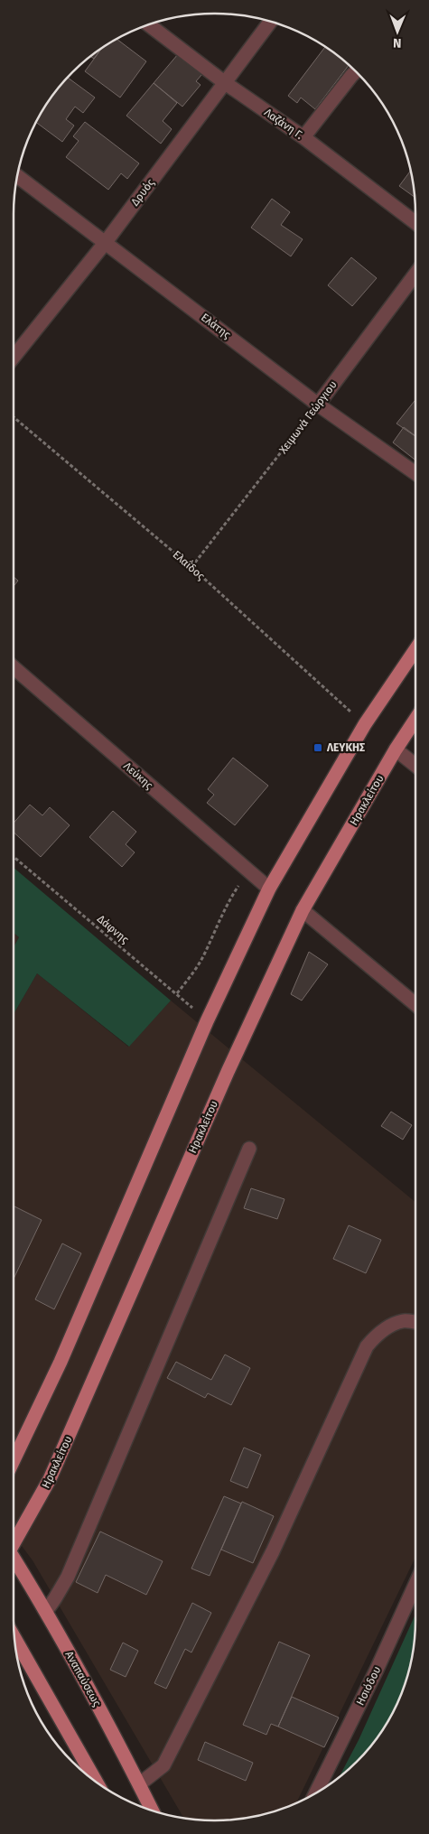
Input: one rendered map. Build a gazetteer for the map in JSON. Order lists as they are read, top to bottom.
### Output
{
  "streets": {
    "main road": ["Ηρακλείτου", "Αναπαύσεως"],
    "street": [
      "Λαζάνη Γ.",
      "Δρυός",
      "Ελάτης",
      "Χειμωνά Γεώργιου",
      "Λεύκης",
      "Ησιόδου"
    ],
    "path": ["Ελαΐδος", "Δάφνης"]
  },
  "crossings": [
    ["Λαζάνη Γ.", "Δρυός"],
    ["Δρυός", "Ελάτης"],
    ["Ελάτης", "Χειμωνά Γεώργιου"],
    ["Χειμωνά Γεώργιου", "Ελαΐδος"]
  ],
  "places": {
    "transit": ["ΛΕΥΚΗΣ"]
  },
  "north": "bottom"
}
